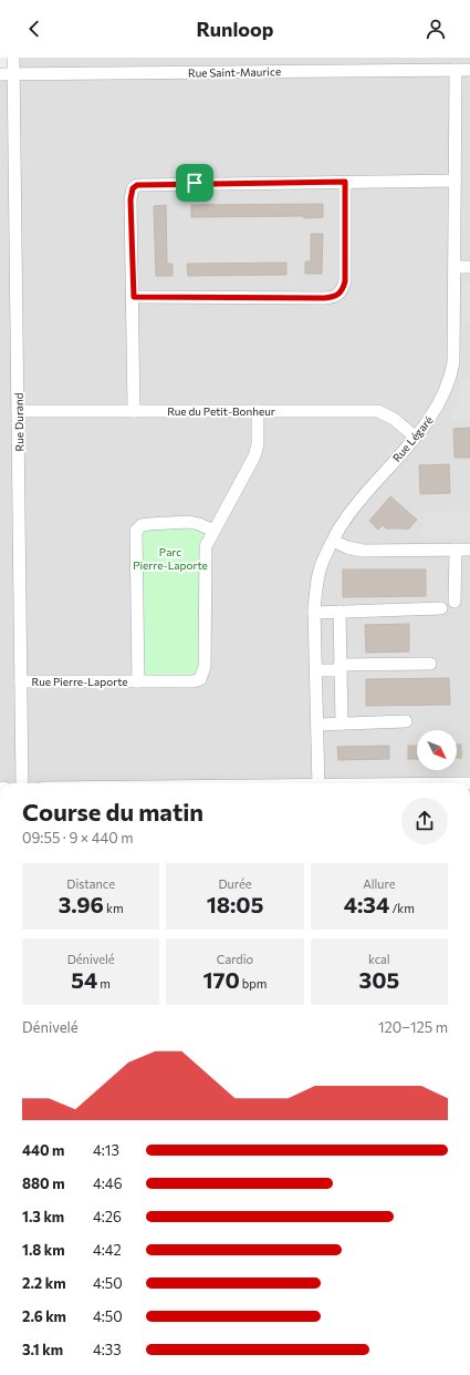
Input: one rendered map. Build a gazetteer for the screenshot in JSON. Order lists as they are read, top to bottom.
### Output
{
  "streets": {
    "street": [
      "Rue Saint-Maurice",
      "Rue du Petit-Bonheur",
      "Rue Durand",
      "Rue Légaré",
      "Rue Pierre-Laporte"
    ]
  },
  "crossings": [
    ["Rue Saint-Maurice", "Rue Durand"],
    ["Rue Saint-Maurice", "Rue Légaré"],
    ["Rue du Petit-Bonheur", "Rue Durand"],
    ["Rue du Petit-Bonheur", "Rue Légaré"],
    ["Rue du Petit-Bonheur", "Rue Pierre-Laporte"],
    ["Rue Durand", "Rue Pierre-Laporte"]
  ],
  "parks": ["Parc Pierre-Laporte"],
  "north": "bottom right",
  "page": {
    "header": "Runloop",
    "heading": ["Course du matin", "09:55 · 9 × 440 m"],
    "stats": [
      ["Distance", "3.96 km"],
      ["Durée", "18:05"],
      ["Allure", "4:34 /km"],
      ["Dénivelé", "54 m"],
      ["Cardio", "170 bpm"],
      ["kcal", "305"]
    ],
    "chart": ["Dénivelé", "120–125 m"],
    "list": [
      {
        "name": "440 m",
        "note": "4:13"
      },
      {
        "name": "880 m",
        "note": "4:46"
      },
      {
        "name": "1.3 km",
        "note": "4:26"
      },
      {
        "name": "1.8 km",
        "note": "4:42"
      },
      {
        "name": "2.2 km",
        "note": "4:50"
      },
      {
        "name": "2.6 km",
        "note": "4:50"
      },
      {
        "name": "3.1 km",
        "note": "4:33"
      }
    ]
  }
}
